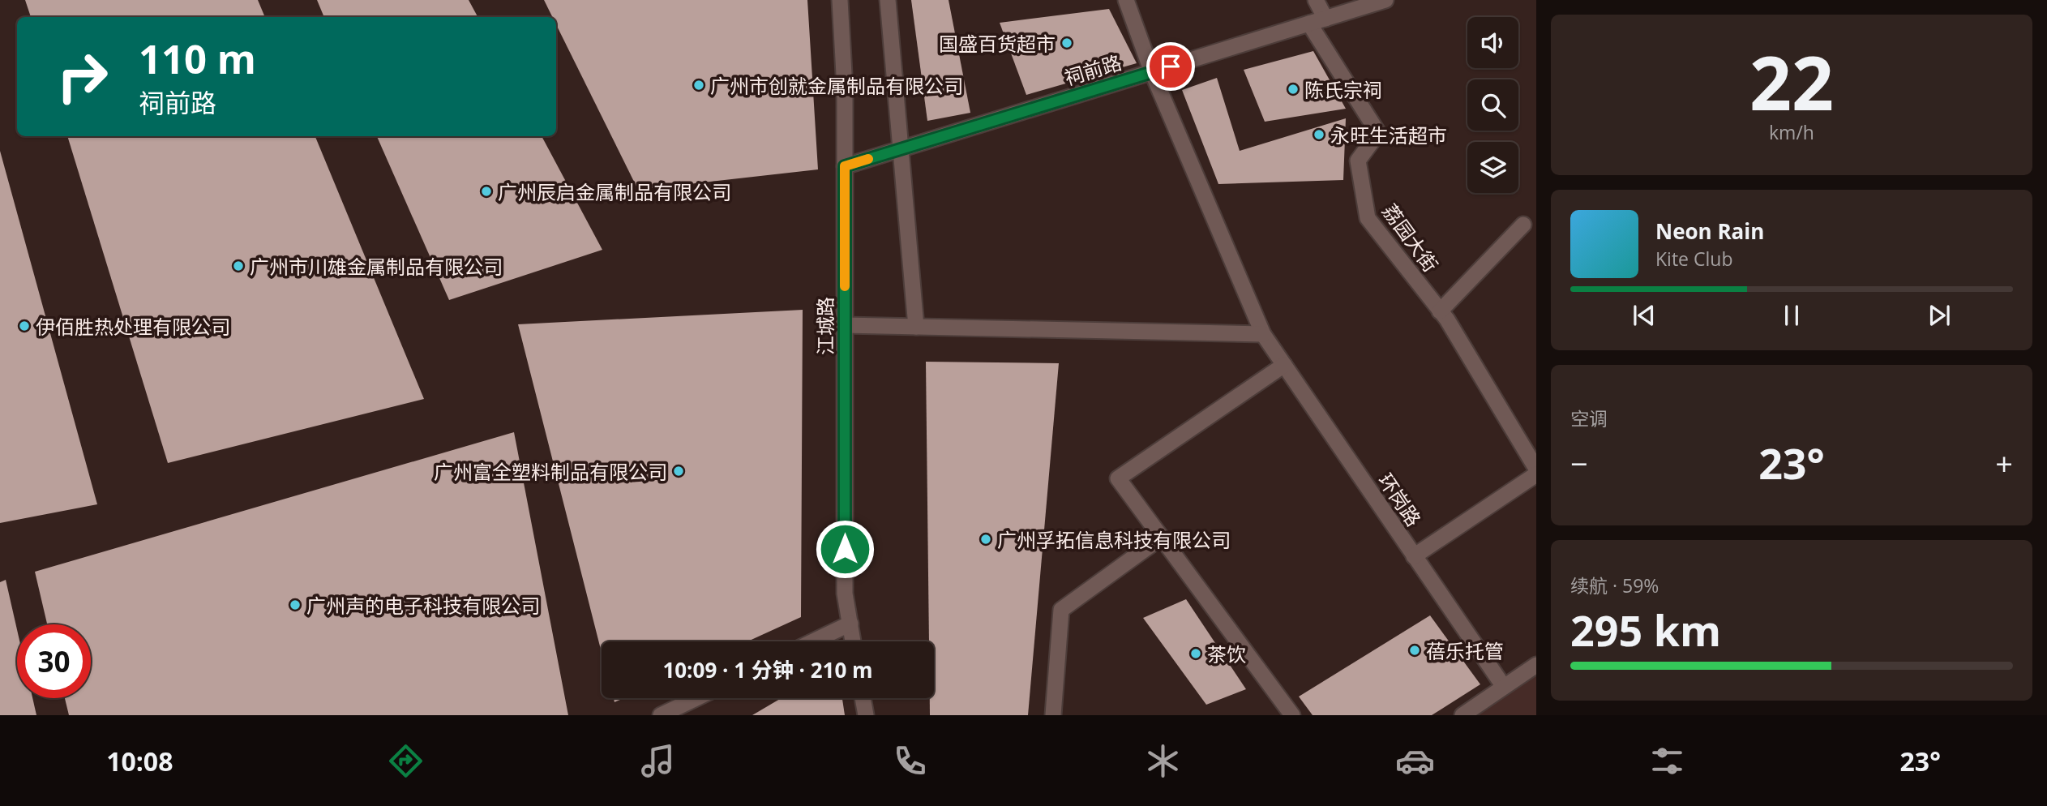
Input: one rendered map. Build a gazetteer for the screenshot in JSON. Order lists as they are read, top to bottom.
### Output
{
  "streets": {
    "street": [
      "祠前路",
      "荔园大街",
      "江城路",
      "环岗路"
    ]
  },
  "crossings": [
    ["祠前路", "荔园大街"],
    ["祠前路", "江城路"],
    ["祠前路", "环岗路"]
  ],
  "places": [
    "国盛百货超市",
    "广州市创就金属制品有限公司",
    "陈氏宗祠",
    "永旺生活超市",
    "广州辰启金属制品有限公司",
    "广州市川雄金属制品有限公司",
    "伊佰胜热处理有限公司",
    "广州富全塑料制品有限公司",
    "广州孚拓信息科技有限公司",
    "广州声的电子科技有限公司",
    "蓓乐托管",
    "茶饮"
  ],
  "page": {
    "tile": [
      ["22", "km/h"],
      "空调",
      ["续航 · 59%", "295 km"]
    ],
    "turn": ["110 m", "祠前路"],
    "song": ["Neon Rain", "Kite Club"],
    "heat": ["−", "23°", "+"],
    "limit": "30",
    "trip": "10:09 · 1 分钟 · 210 m",
    "tabs": ["10:08", "23°"]
  }
}
